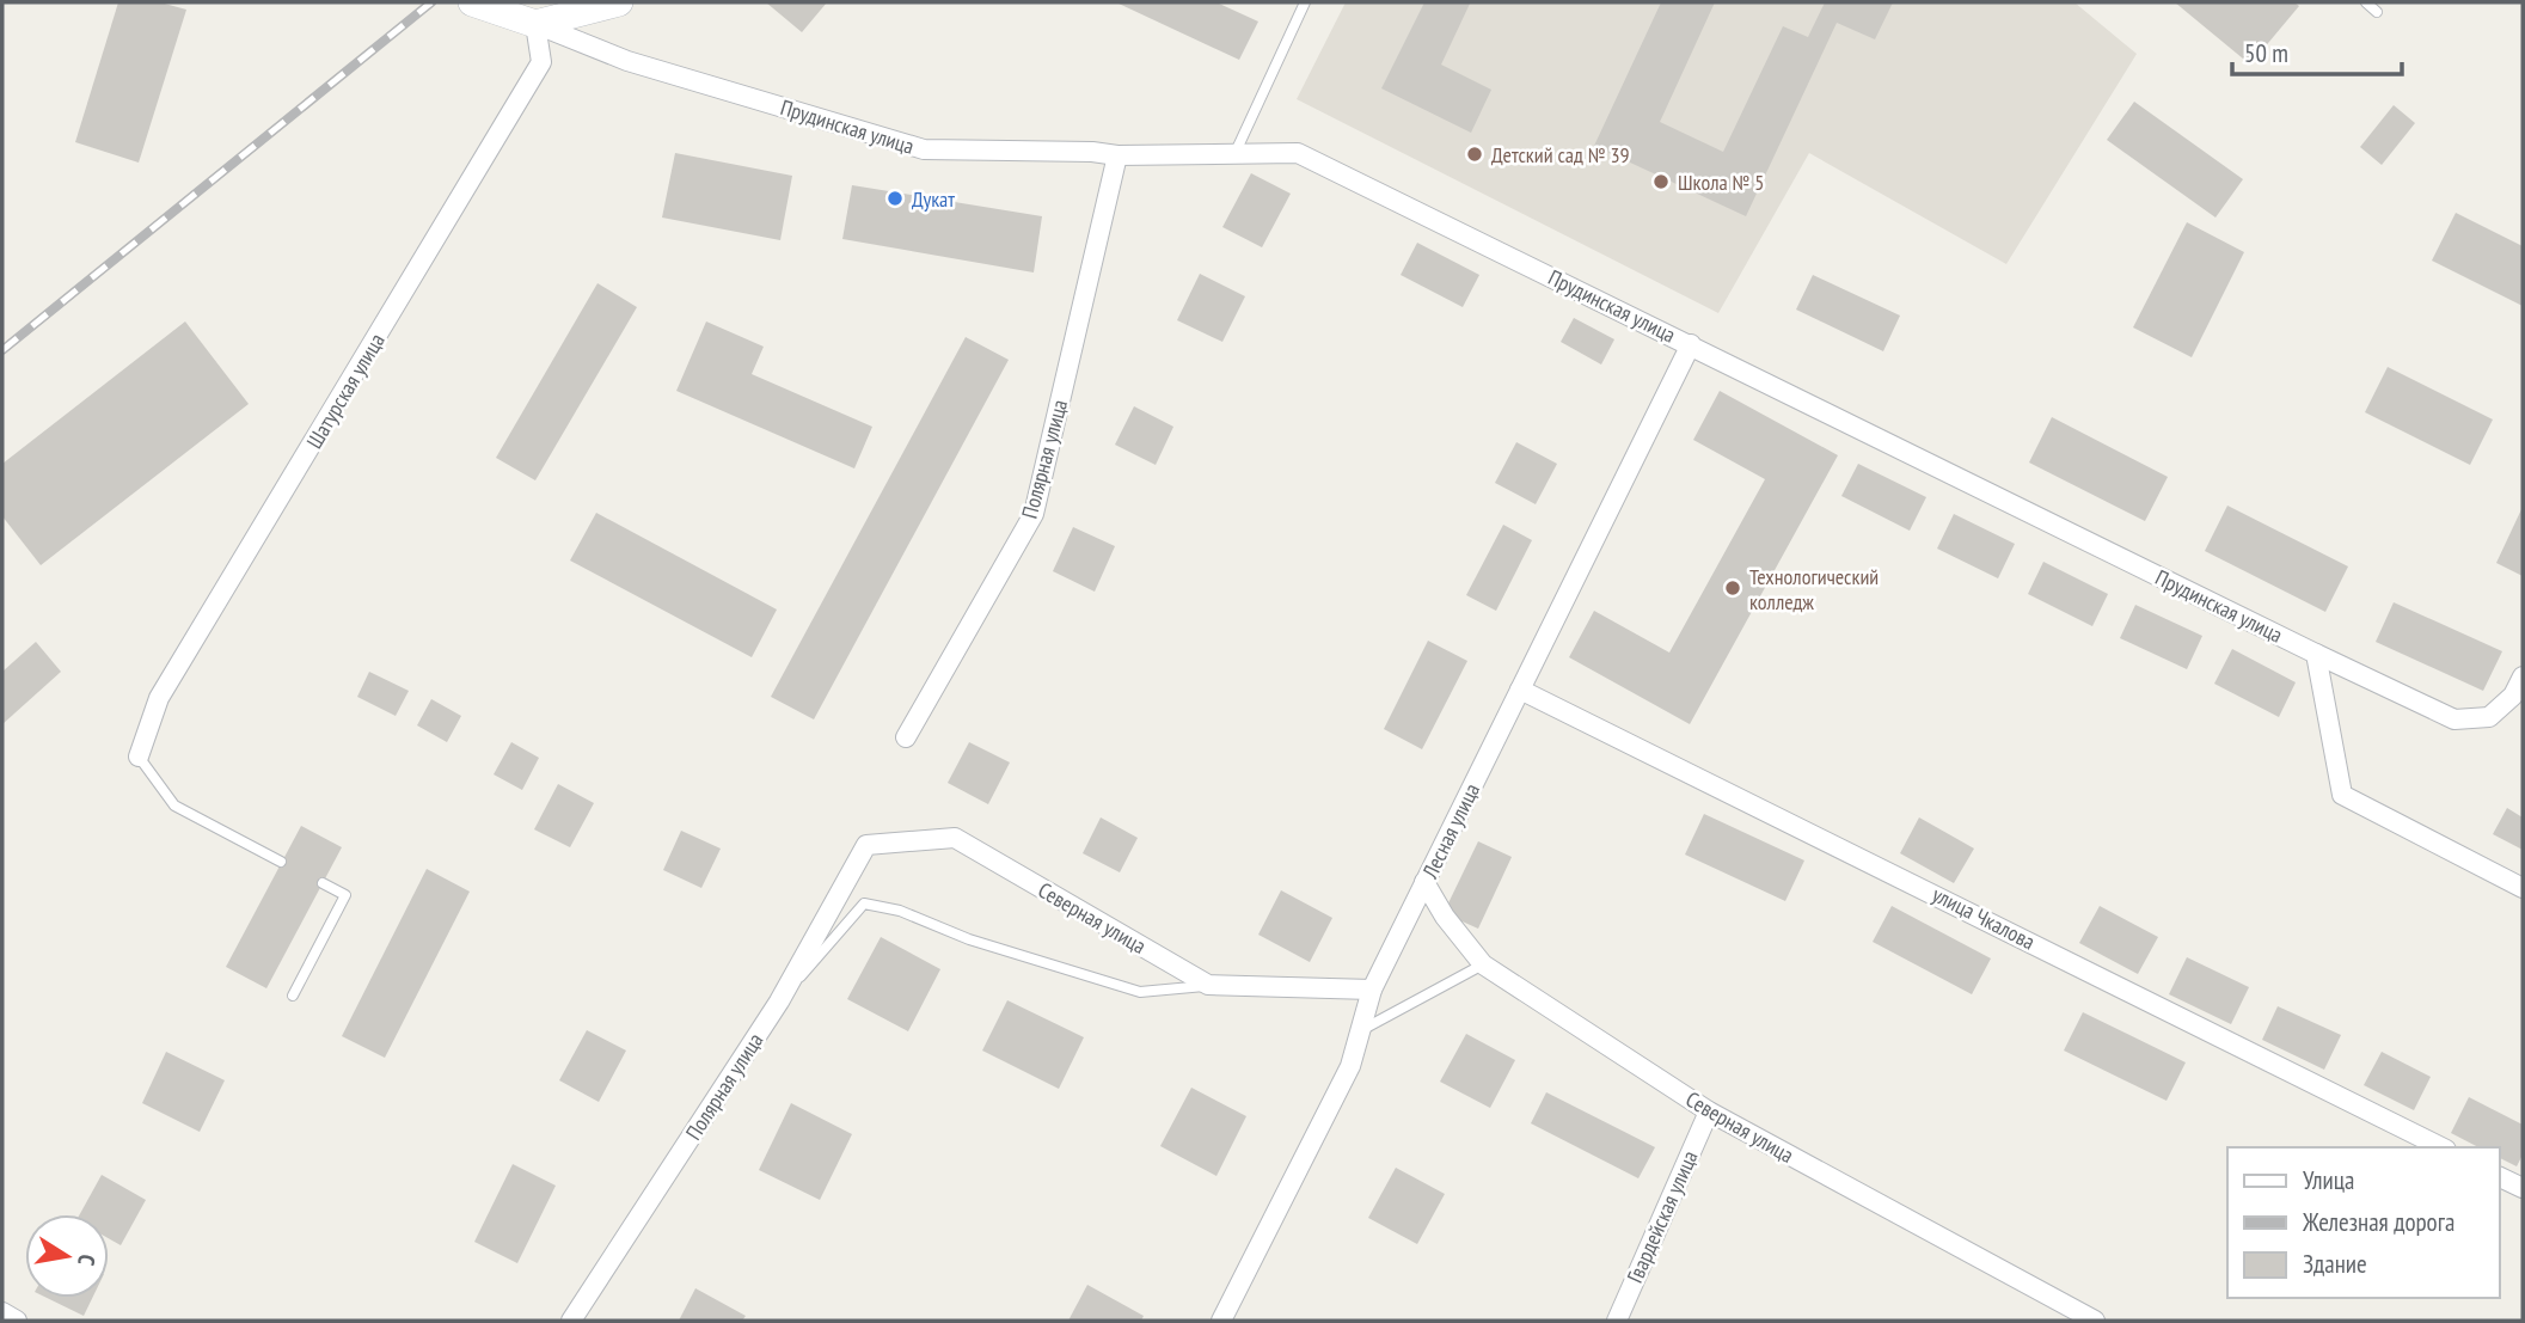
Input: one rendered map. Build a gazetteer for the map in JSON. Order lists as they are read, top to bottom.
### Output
{
  "streets": {
    "street": [
      "Прудинская улица",
      "Шатурская улица",
      "Полярная улица",
      "Лесная улица",
      "Северная улица",
      "улица Чкалова",
      "Гвардейская улица"
    ]
  },
  "crossings": [
    ["Прудинская улица", "Шатурская улица"],
    ["Прудинская улица", "Полярная улица"],
    ["Прудинская улица", "Лесная улица"],
    ["Полярная улица", "Северная улица"],
    ["Лесная улица", "Северная улица"],
    ["Лесная улица", "улица Чкалова"],
    ["Северная улица", "Гвардейская улица"]
  ],
  "places": [
    "Детский сад № 39",
    "Школа № 5",
    "Дукат",
    "Технологический колледж"
  ],
  "legend": ["Улица", "Железная дорога", "Здание"],
  "scale_bar": "50 m",
  "north": "right"
}
